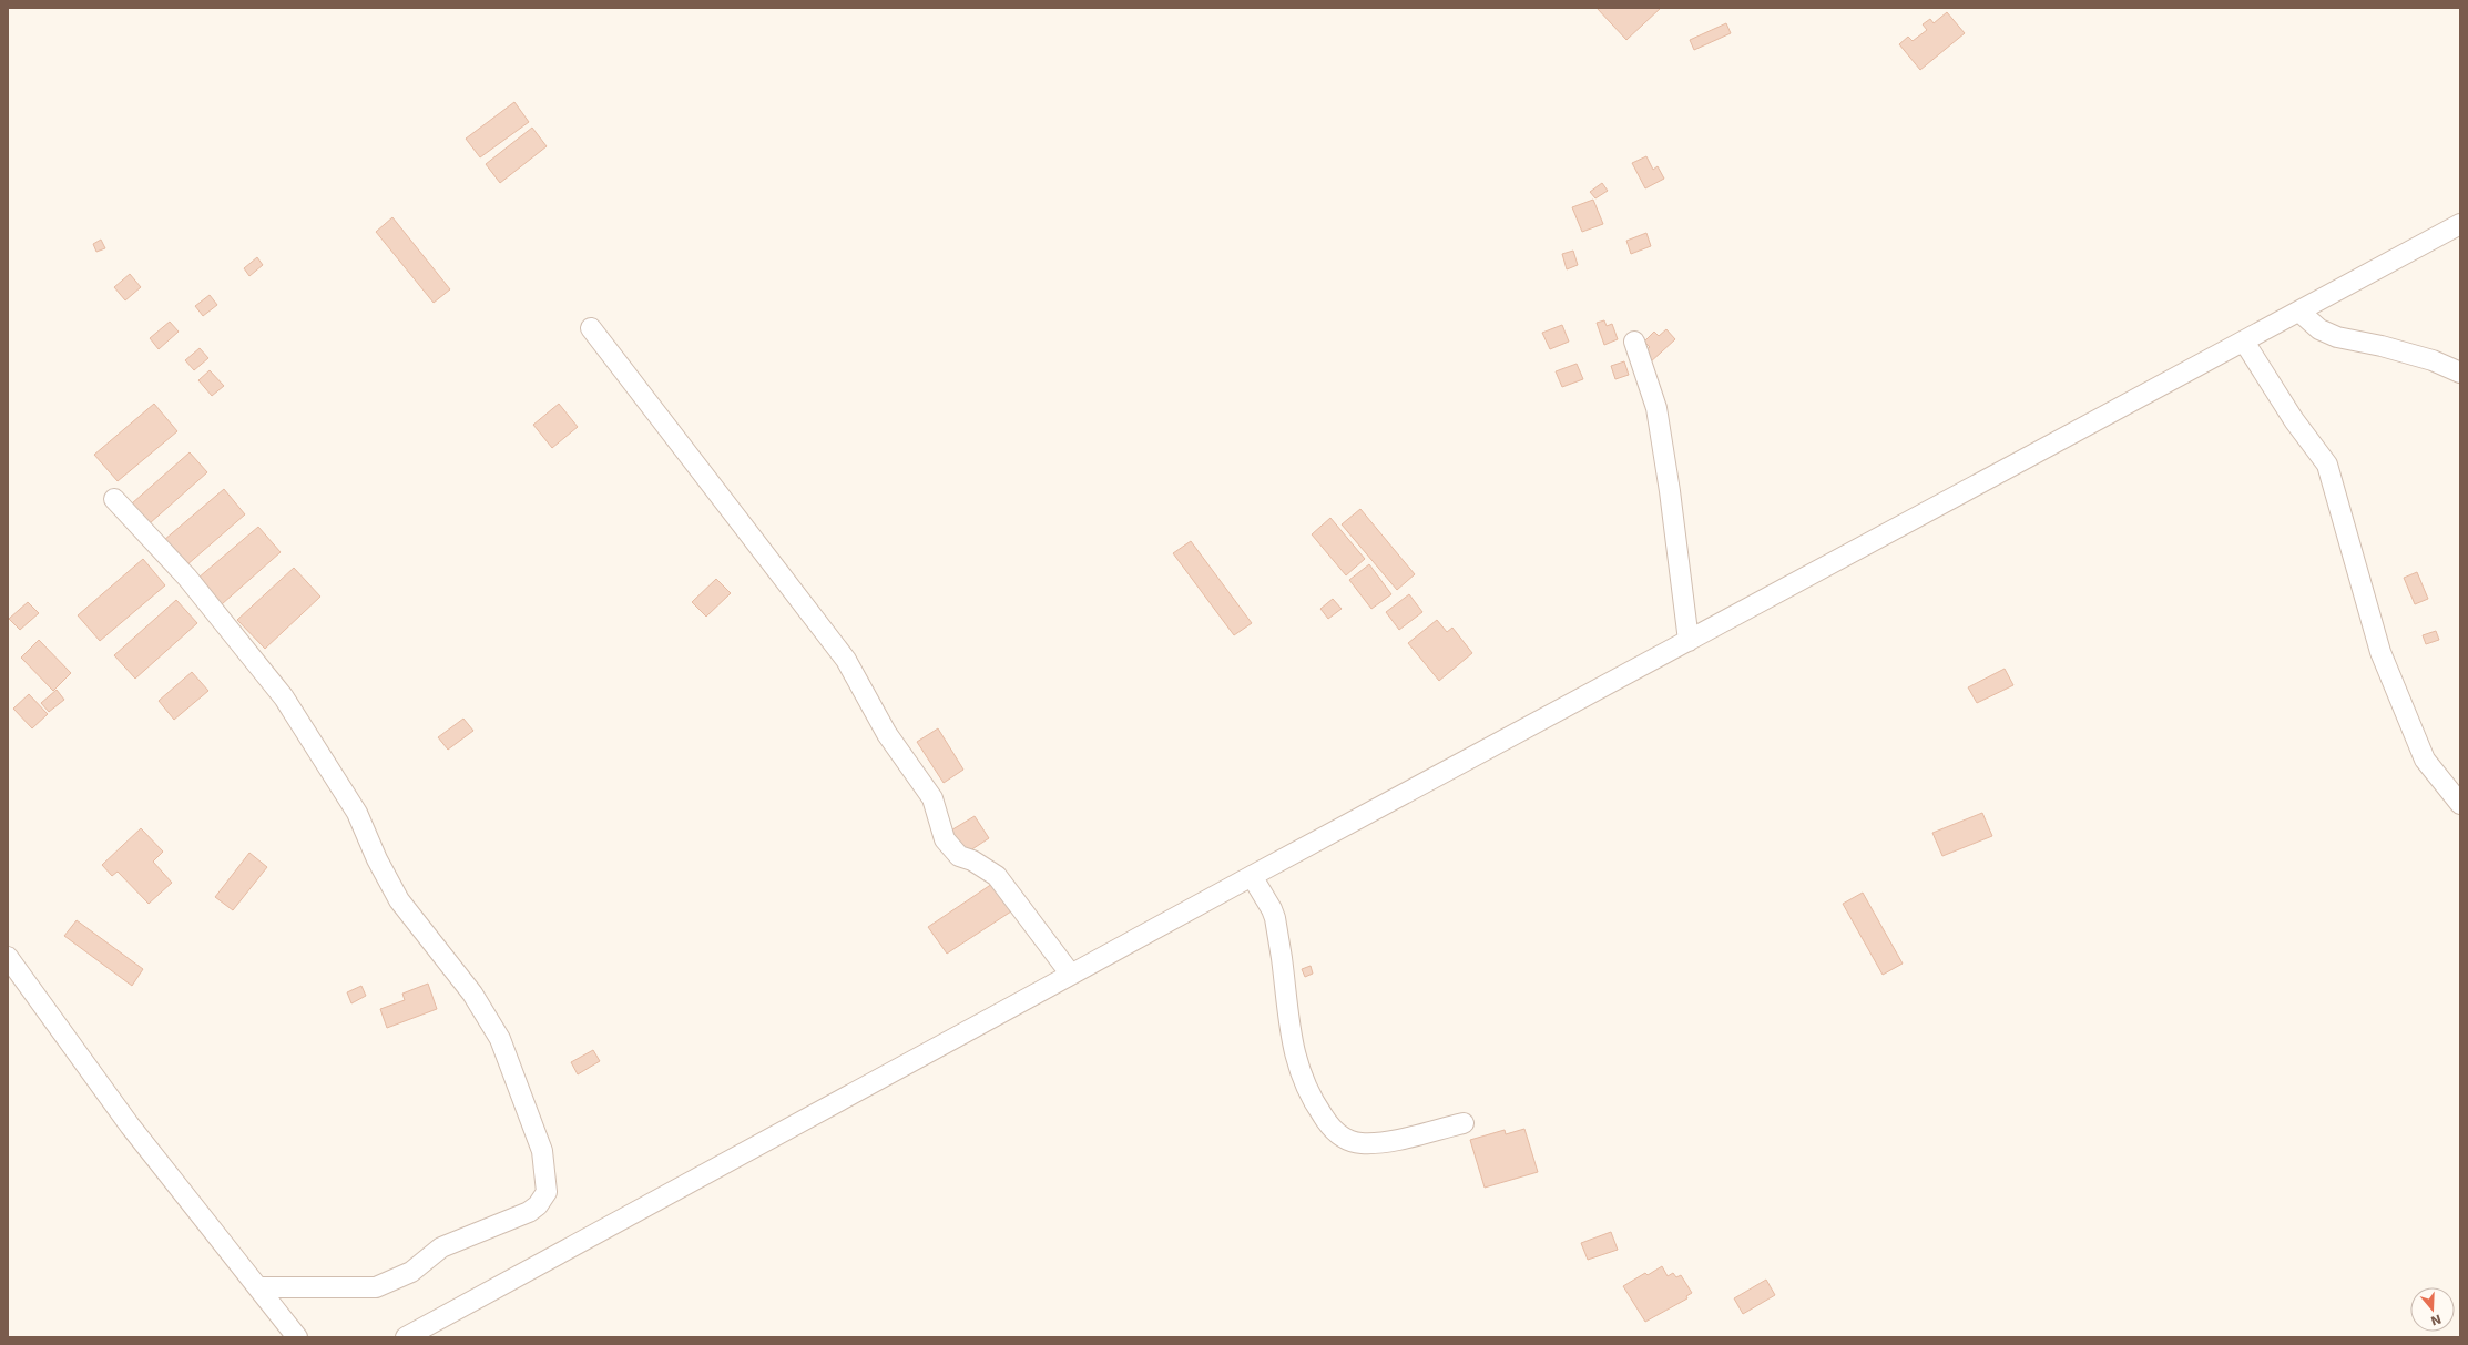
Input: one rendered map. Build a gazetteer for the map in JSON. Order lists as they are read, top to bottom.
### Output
{
  "north": "bottom"
}
